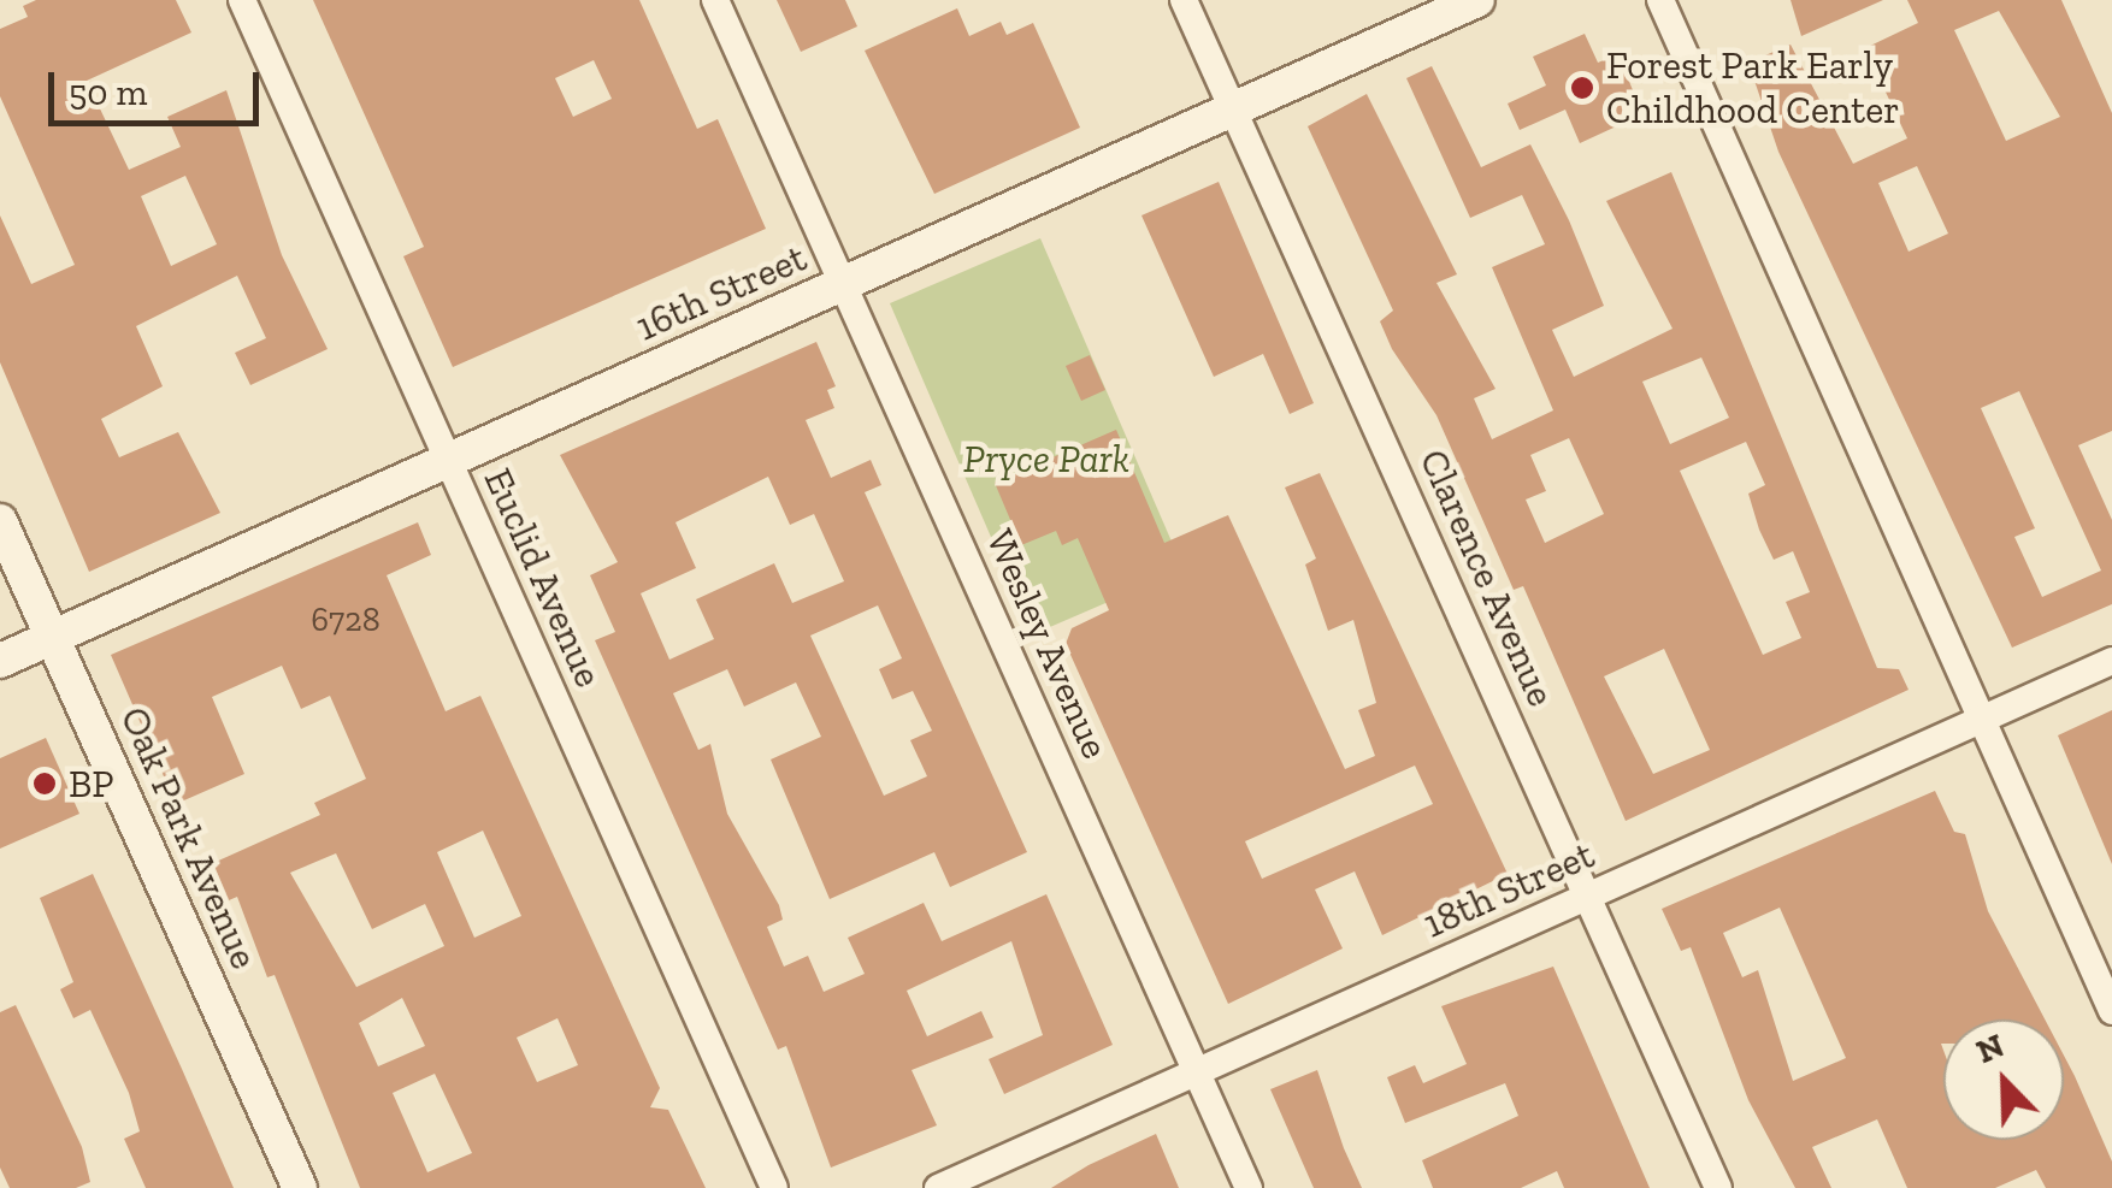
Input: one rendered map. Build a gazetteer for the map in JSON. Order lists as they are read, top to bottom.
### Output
{
  "streets": {
    "street": [
      "16th Street",
      "Euclid Avenue",
      "Clarence Avenue",
      "Wesley Avenue",
      "Oak Park Avenue",
      "18th Street"
    ]
  },
  "crossings": [
    ["16th Street", "Euclid Avenue"],
    ["16th Street", "Clarence Avenue"],
    ["16th Street", "Wesley Avenue"],
    ["16th Street", "Oak Park Avenue"],
    ["Clarence Avenue", "18th Street"],
    ["Wesley Avenue", "18th Street"]
  ],
  "parks": ["Pryce Park"],
  "places": ["Forest Park Early Childhood Center", "BP"],
  "house_numbers": ["6728"],
  "scale_bar": "50 m",
  "north": "top left"
}
